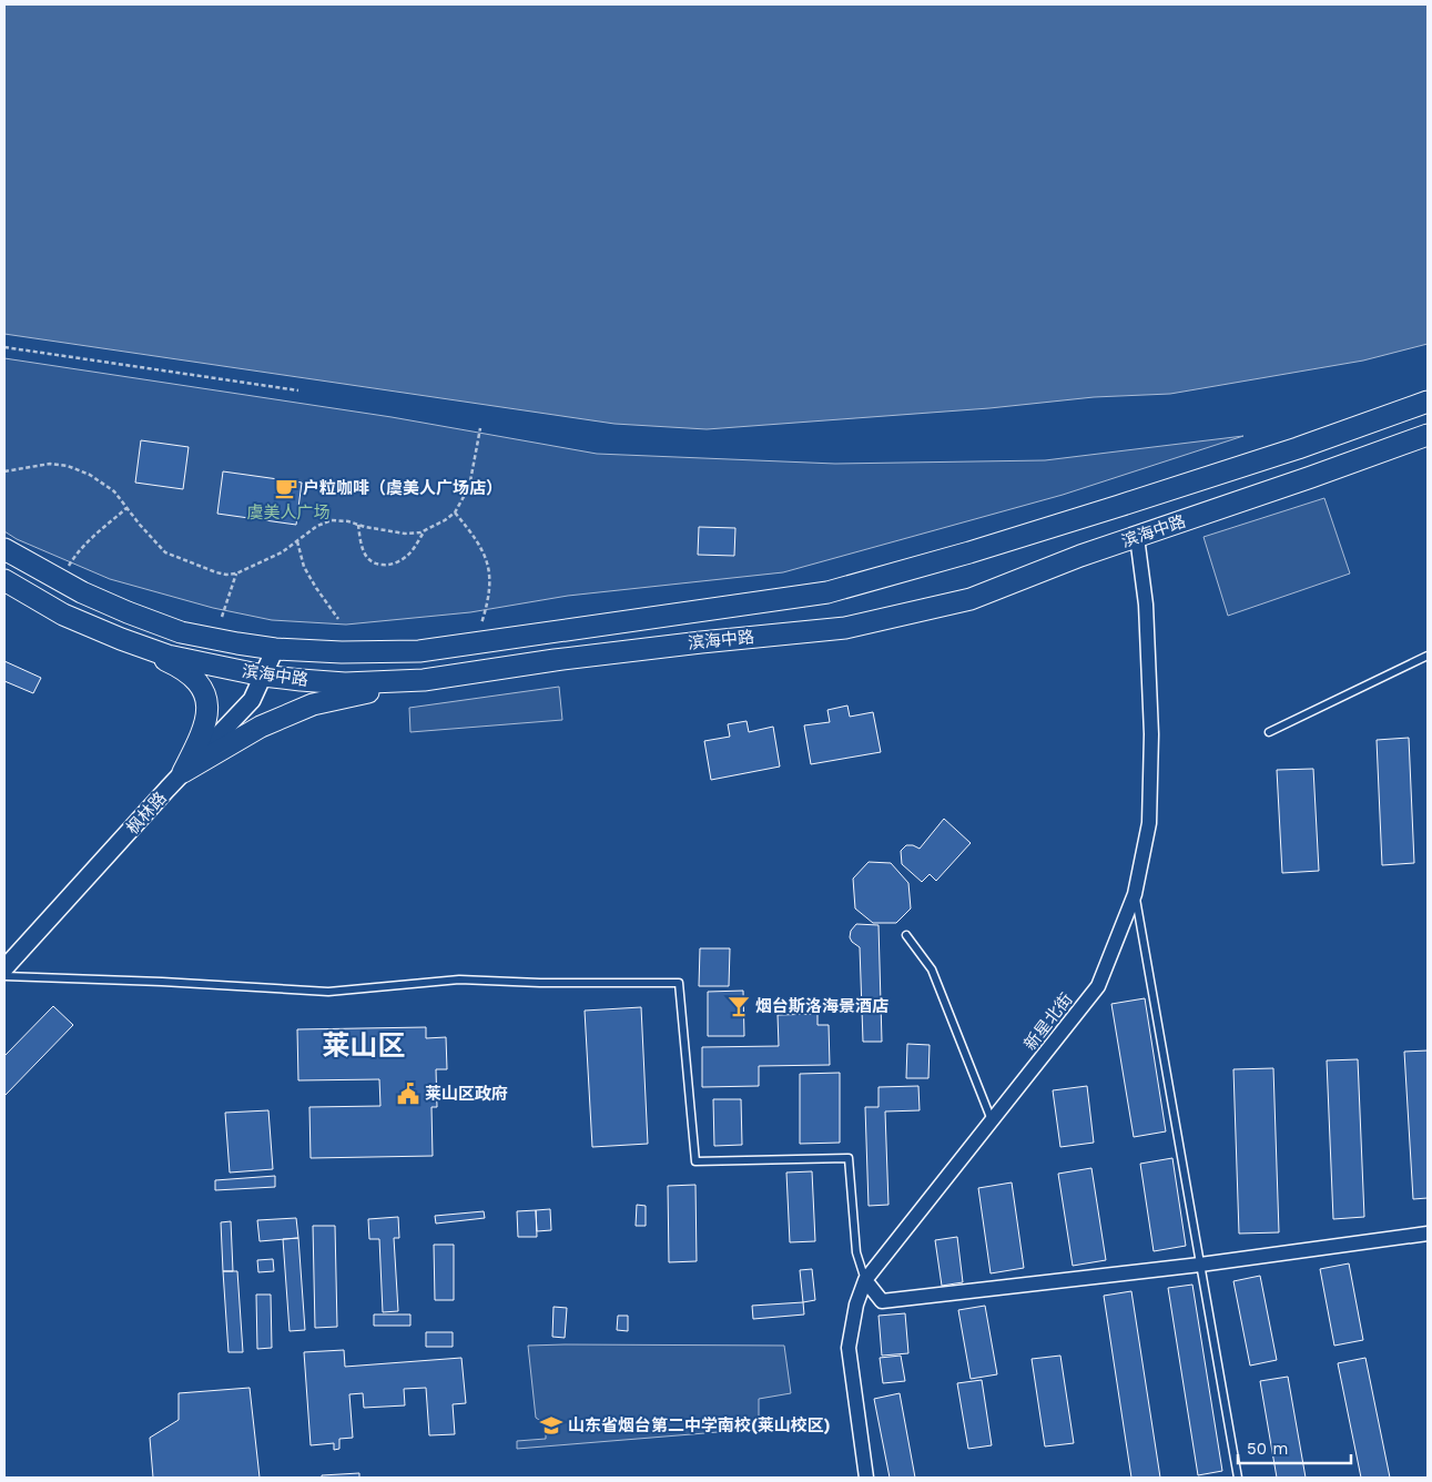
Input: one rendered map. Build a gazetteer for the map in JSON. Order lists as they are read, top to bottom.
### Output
{
  "streets": {
    "main road": ["滨海中路"],
    "street": ["枫林路", "新星北街"]
  },
  "crossings": [
    ["滨海中路", "枫林路"],
    ["滨海中路", "新星北街"]
  ],
  "districts": ["莱山区"],
  "parks": ["虞美人广场"],
  "places": {
    "cafe": ["户粒咖啡（虞美人广场店）"],
    "bar": ["烟台斯洛海景酒店"],
    "public building": ["莱山区政府"],
    "school or university": ["山东省烟台第二中学南校(莱山校区)"]
  },
  "scale_bar": "50 m"
}
